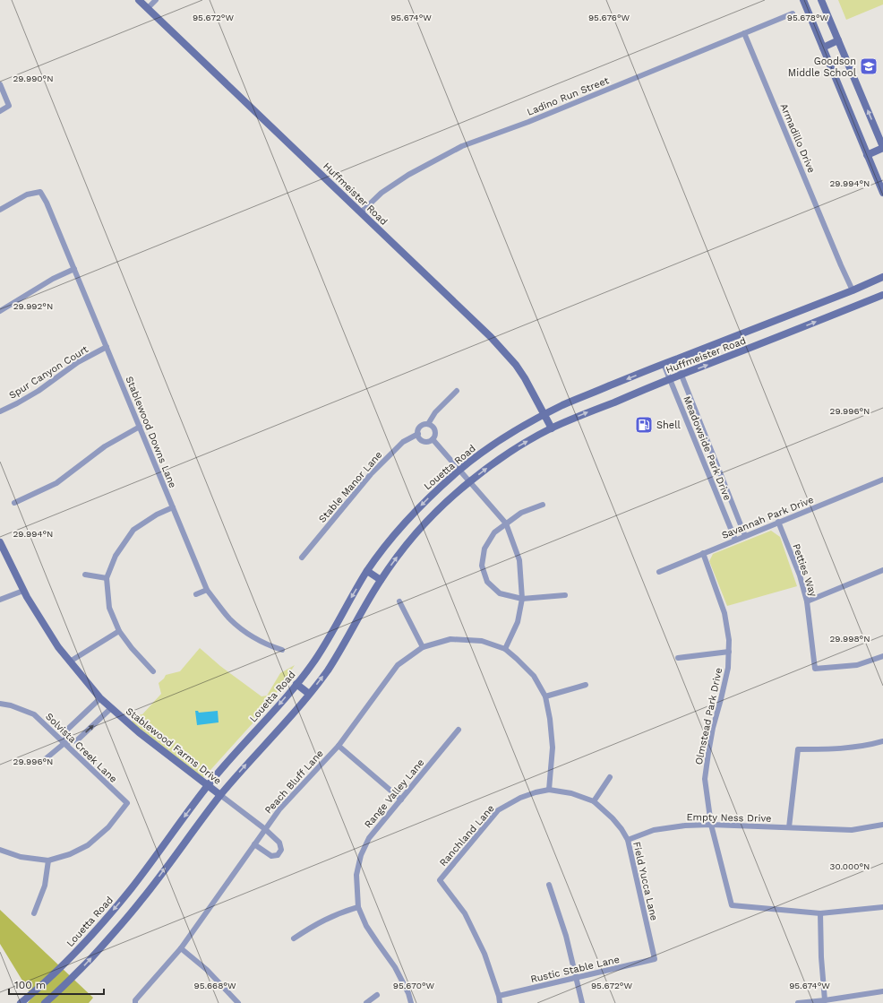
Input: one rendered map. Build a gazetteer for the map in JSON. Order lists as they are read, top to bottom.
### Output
{
  "streets": {
    "main road": ["Huffmeister Road", "Louetta Road", "Stablewood Farms Drive"],
    "street": [
      "Ladino Run Street",
      "Armadillo Drive",
      "Spur Canyon Court",
      "Stablewood Downs Lane",
      "Meadowside Park Drive",
      "Stable Manor Lane",
      "Savannah Park Drive",
      "Petties Way",
      "Olmstead Park Drive",
      "Solvista Creek Lane",
      "Peach Bluff Lane",
      "Range Valley Lane",
      "Empty Ness Drive",
      "Ranchland Lane",
      "Field Yucca Lane",
      "Rustic Stable Lane"
    ]
  },
  "crossings": [
    ["Ladino Run Street", "Armadillo Drive"],
    ["Ladino Run Street", "Huffmeister Road"],
    ["Armadillo Drive", "Huffmeister Road"],
    ["Huffmeister Road", "Meadowside Park Drive"],
    ["Huffmeister Road", "Louetta Road"],
    ["Spur Canyon Court", "Stablewood Downs Lane"],
    ["Meadowside Park Drive", "Savannah Park Drive"],
    ["Louetta Road", "Stablewood Farms Drive"],
    ["Savannah Park Drive", "Petties Way"],
    ["Savannah Park Drive", "Olmstead Park Drive"],
    ["Olmstead Park Drive", "Empty Ness Drive"],
    ["Stablewood Farms Drive", "Peach Bluff Lane"],
    ["Empty Ness Drive", "Field Yucca Lane"],
    ["Ranchland Lane", "Field Yucca Lane"],
    ["Ranchland Lane", "Rustic Stable Lane"],
    ["Field Yucca Lane", "Rustic Stable Lane"]
  ],
  "places": {
    "school or university": ["Goodson Middle School"],
    "fuel station": ["Shell"]
  },
  "scale_bar": "100 m",
  "coordinates": [
    "95.672°W",
    "95.674°W",
    "95.676°W",
    "95.678°W",
    "29.990°N",
    "29.994°N",
    "29.992°N",
    "29.996°N",
    "29.998°N",
    "30.000°N",
    "95.668°W",
    "95.670°W"
  ]
}
